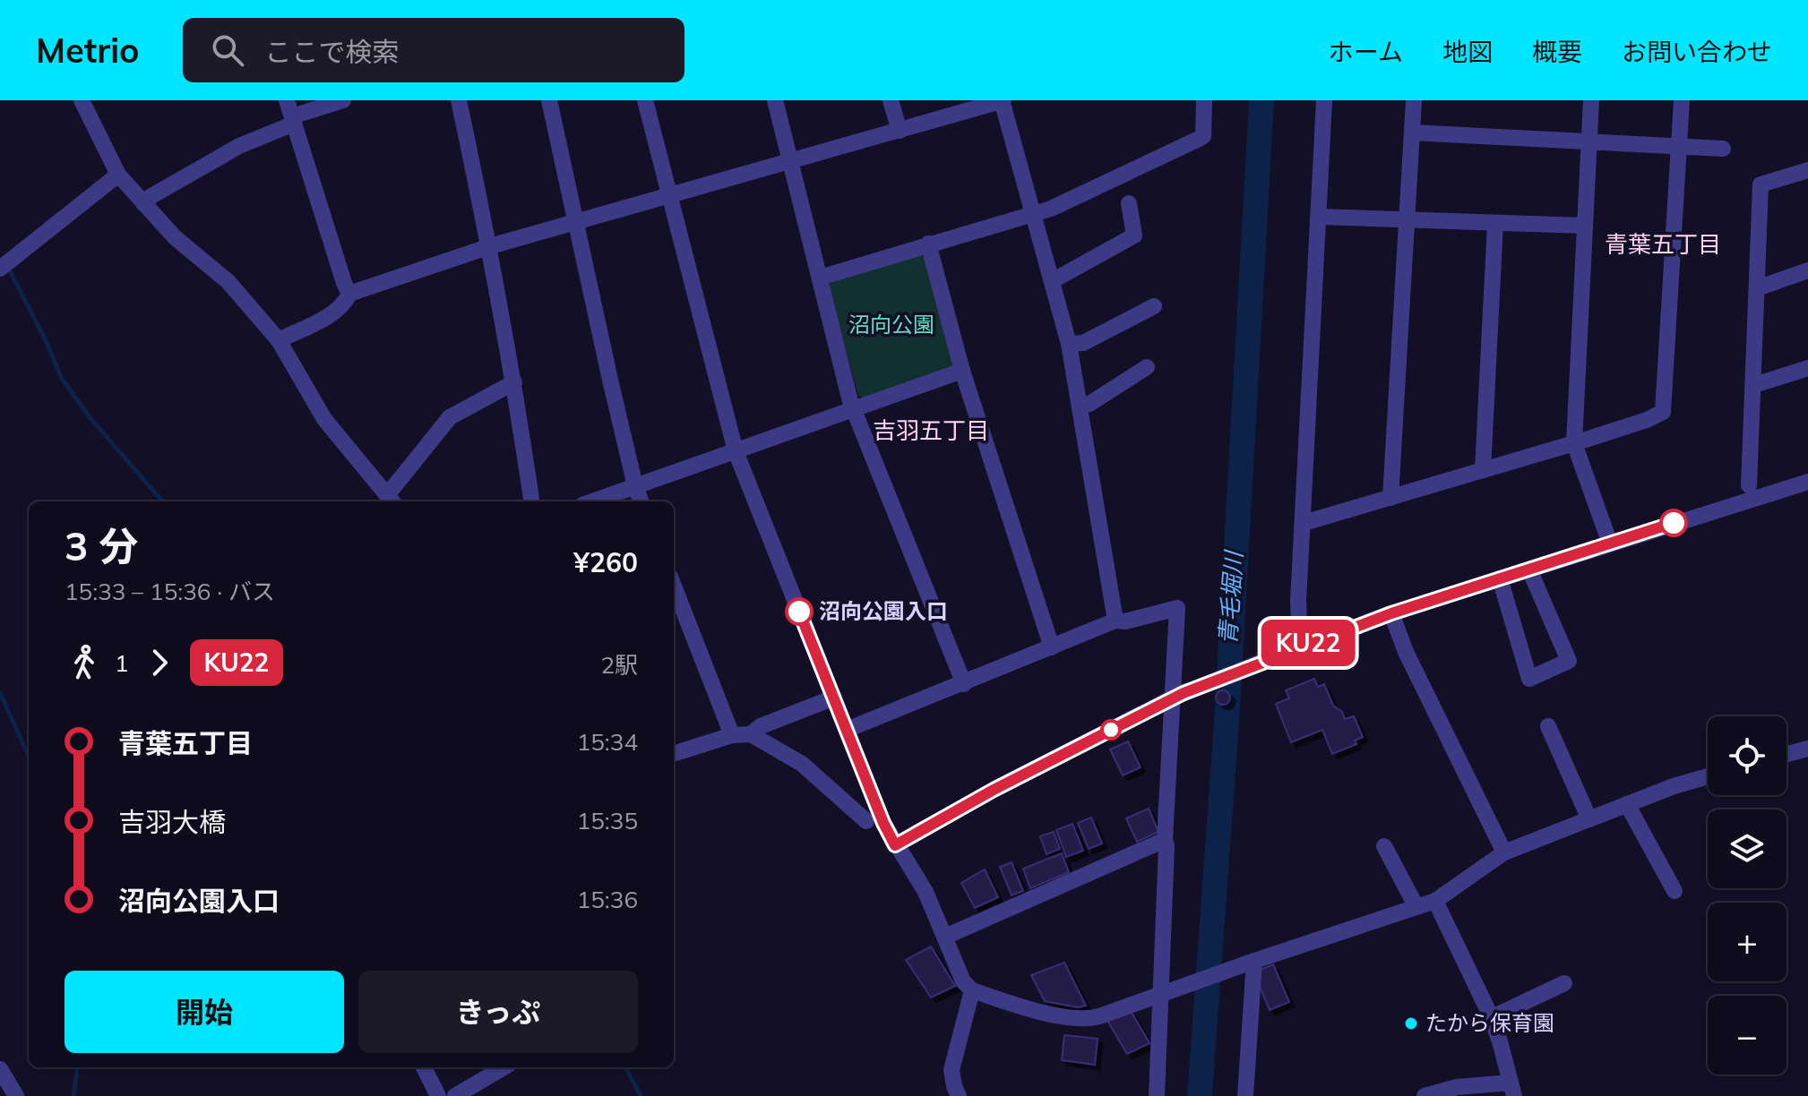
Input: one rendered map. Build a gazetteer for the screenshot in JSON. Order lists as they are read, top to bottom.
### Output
{
  "districts": ["青葉五丁目", "吉羽五丁目"],
  "water": ["青毛堀川"],
  "parks": ["沼向公園"],
  "places": ["沼向公園入口", "たから保育園"],
  "lines": ["bus line KU22"],
  "page": {
    "header": "Metrio",
    "search": "ここで検索",
    "nav": [
      "ホーム",
      "地図",
      "概要",
      "お問い合わせ"
    ],
    "on_map": "KU22",
    "heading": ["3 分", "15:33 – 15:36 · バス", "¥260"],
    "legs": ["1", "KU22", "2駅"],
    "list": [
      {
        "name": "青葉五丁目",
        "value": "15:34"
      },
      {
        "name": "吉羽大橋",
        "value": "15:35"
      },
      {
        "name": "沼向公園入口",
        "value": "15:36"
      }
    ],
    "map_buttons": ["+", "−"],
    "buttons": ["開始", "きっぷ"]
  }
}
